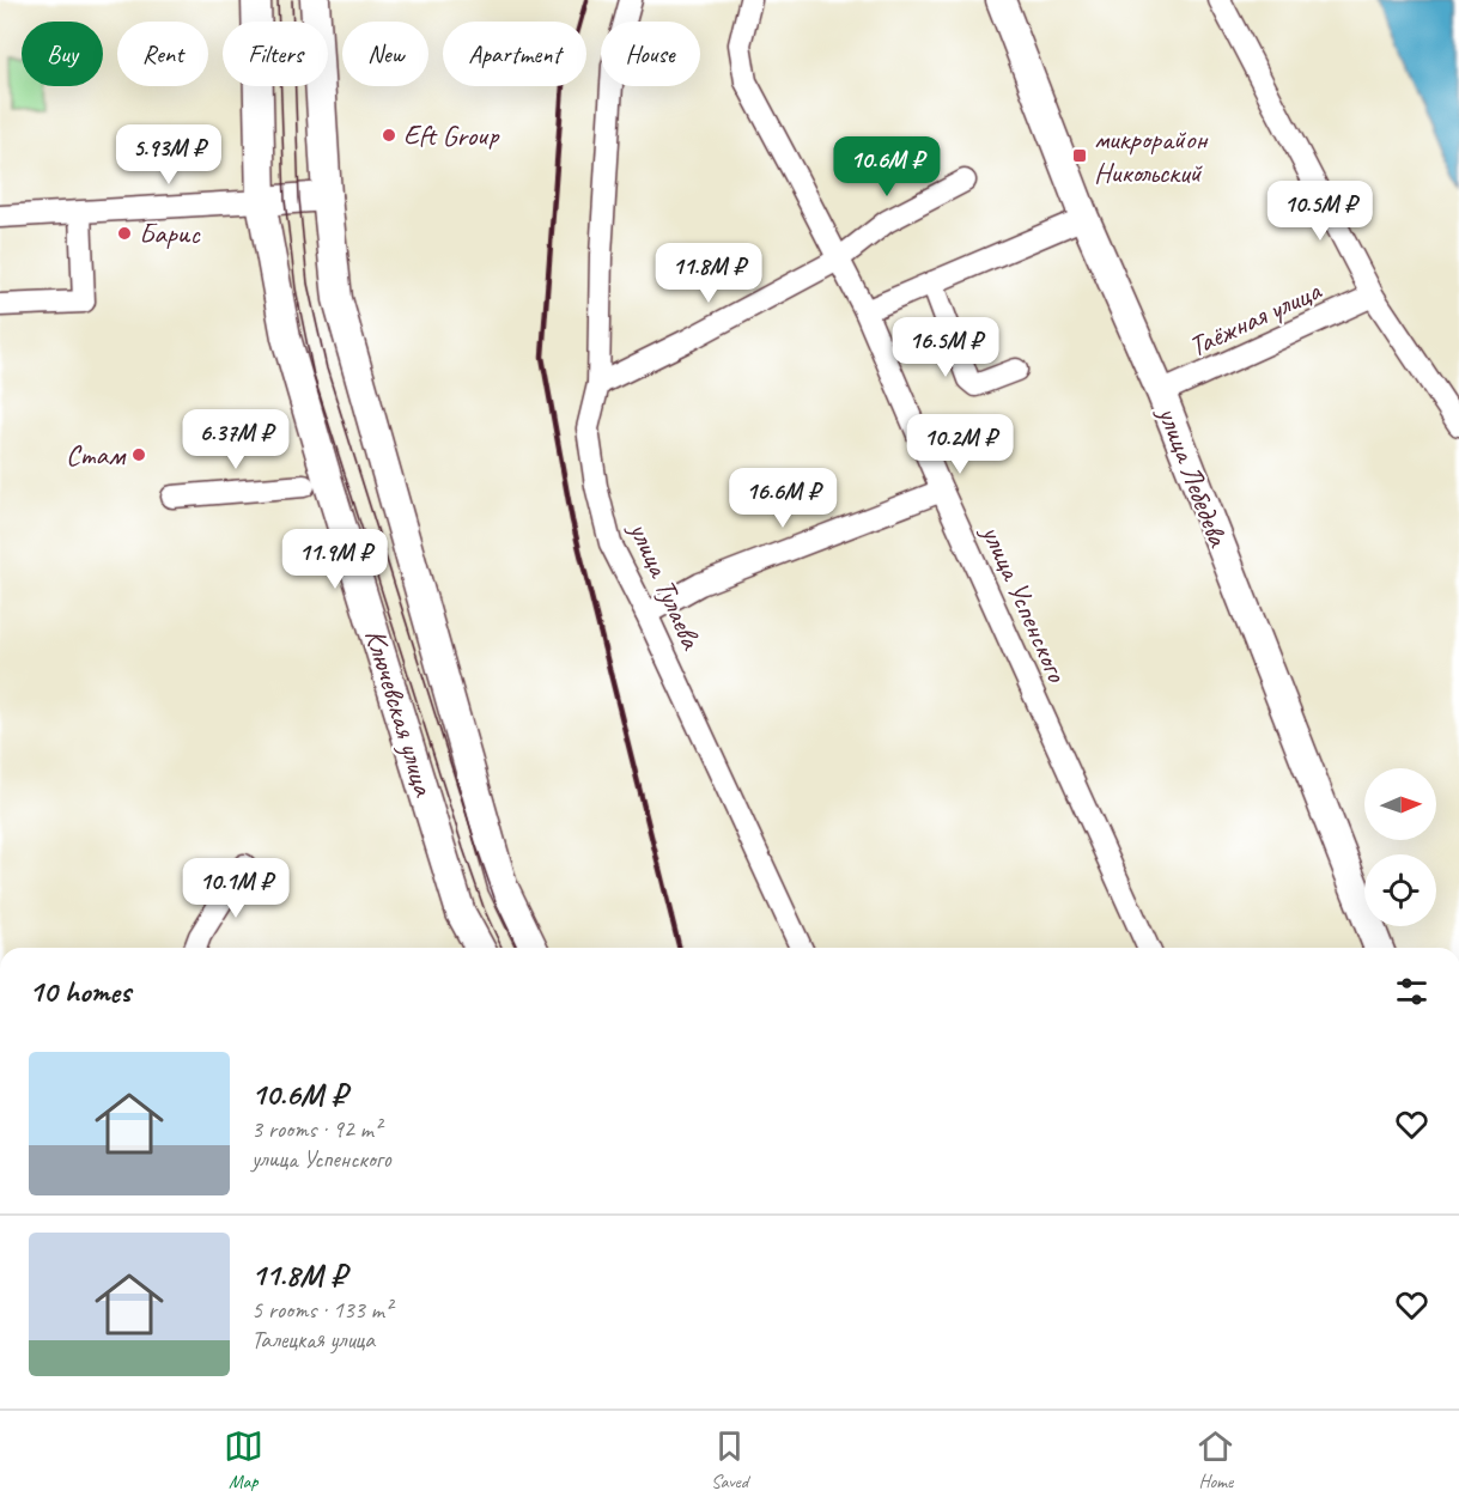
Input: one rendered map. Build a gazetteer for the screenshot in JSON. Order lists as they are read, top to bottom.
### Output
{
  "streets": {
    "main road": ["улица Лебедева", "Ключевская улица"],
    "street": ["Таёжная улица", "улица Тулаева", "улица Успенского"]
  },
  "crossings": [
    ["Таёжная улица", "улица Лебедева"]
  ],
  "places": {
    "other": ["Eft Group", "Барис", "Стам"],
    "transit": ["микрорайон Никольский"]
  },
  "north": "right",
  "page": {
    "chip": [
      "Buy",
      "Rent",
      "Filters",
      "New",
      "Apartment",
      "House"
    ],
    "price": [
      "5.93M ₽",
      "10.6M ₽",
      "10.5M ₽",
      "11.8M ₽",
      "16.5M ₽",
      "6.37M ₽",
      "10.2M ₽",
      "16.6M ₽",
      "11.9M ₽",
      "10.1M ₽"
    ],
    "heading": "10 homes",
    "list": [
      {
        "name": "10.6M ₽",
        "note": "3 rooms · 92 m² · улица Успенского"
      },
      {
        "name": "11.8M ₽",
        "note": "5 rooms · 133 m² · Талецкая улица"
      }
    ],
    "tabs": ["Map", "Saved", "Home"]
  }
}
